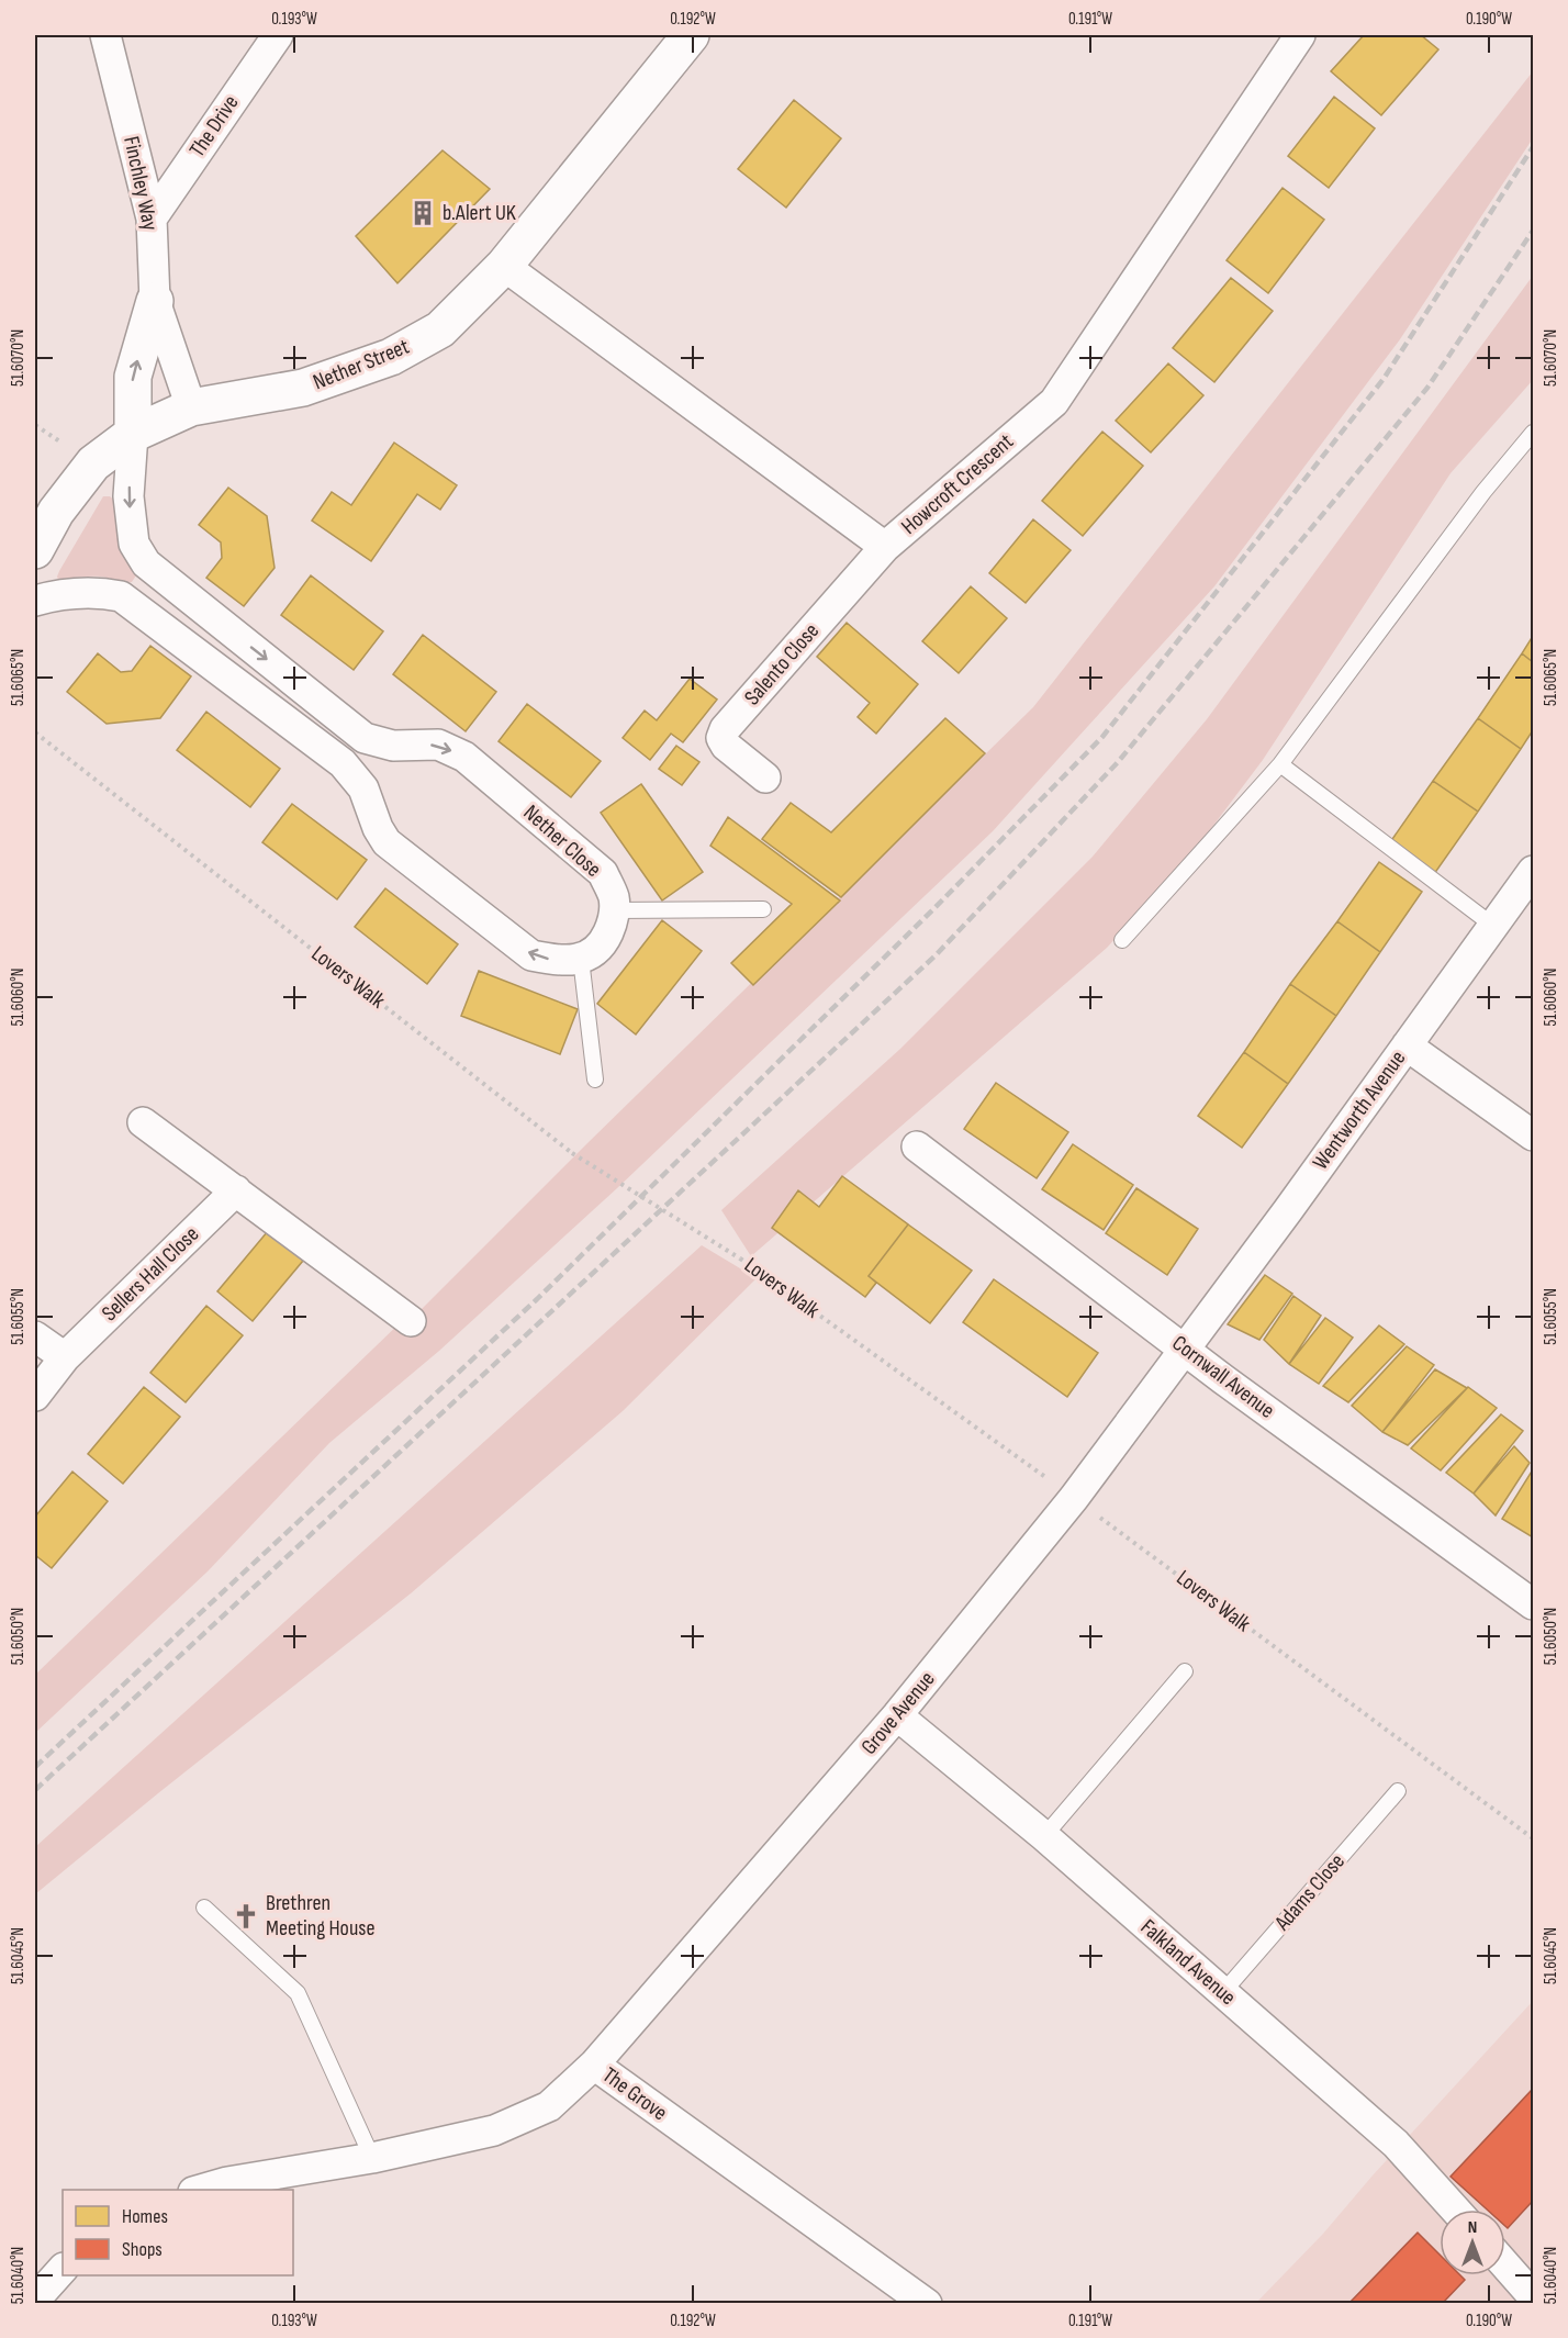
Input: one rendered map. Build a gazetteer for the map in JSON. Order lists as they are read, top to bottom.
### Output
{
  "streets": {
    "street": [
      "The Drive",
      "Finchley Way",
      "Nether Street",
      "Howcroft Crescent",
      "Salento Close",
      "Nether Close",
      "Wentworth Avenue",
      "Sellers Hall Close",
      "Cornwall Avenue",
      "Grove Avenue",
      "Falkland Avenue",
      "The Grove"
    ],
    "lane": ["Adams Close"],
    "path": ["Lovers Walk"]
  },
  "crossings": [
    ["The Drive", "Finchley Way"],
    ["Finchley Way", "Nether Street"],
    ["Nether Street", "Howcroft Crescent"],
    ["Nether Street", "Nether Close"],
    ["Howcroft Crescent", "Salento Close"],
    ["Lovers Walk", "Grove Avenue"],
    ["Wentworth Avenue", "Cornwall Avenue"],
    ["Wentworth Avenue", "Grove Avenue"],
    ["Cornwall Avenue", "Grove Avenue"],
    ["Grove Avenue", "Falkland Avenue"],
    ["Grove Avenue", "The Grove"],
    ["Adams Close", "Falkland Avenue"]
  ],
  "places": {
    "building": ["b.Alert UK"],
    "church": ["Brethren Meeting House"]
  },
  "legend": ["Homes", "Shops"],
  "north": "top",
  "coordinates": [
    "0.193°W",
    "0.192°W",
    "0.191°W",
    "0.190°W",
    "51.6070°N",
    "51.6065°N",
    "51.6060°N",
    "51.6055°N",
    "51.6050°N",
    "51.6045°N",
    "51.6040°N"
  ]
}
